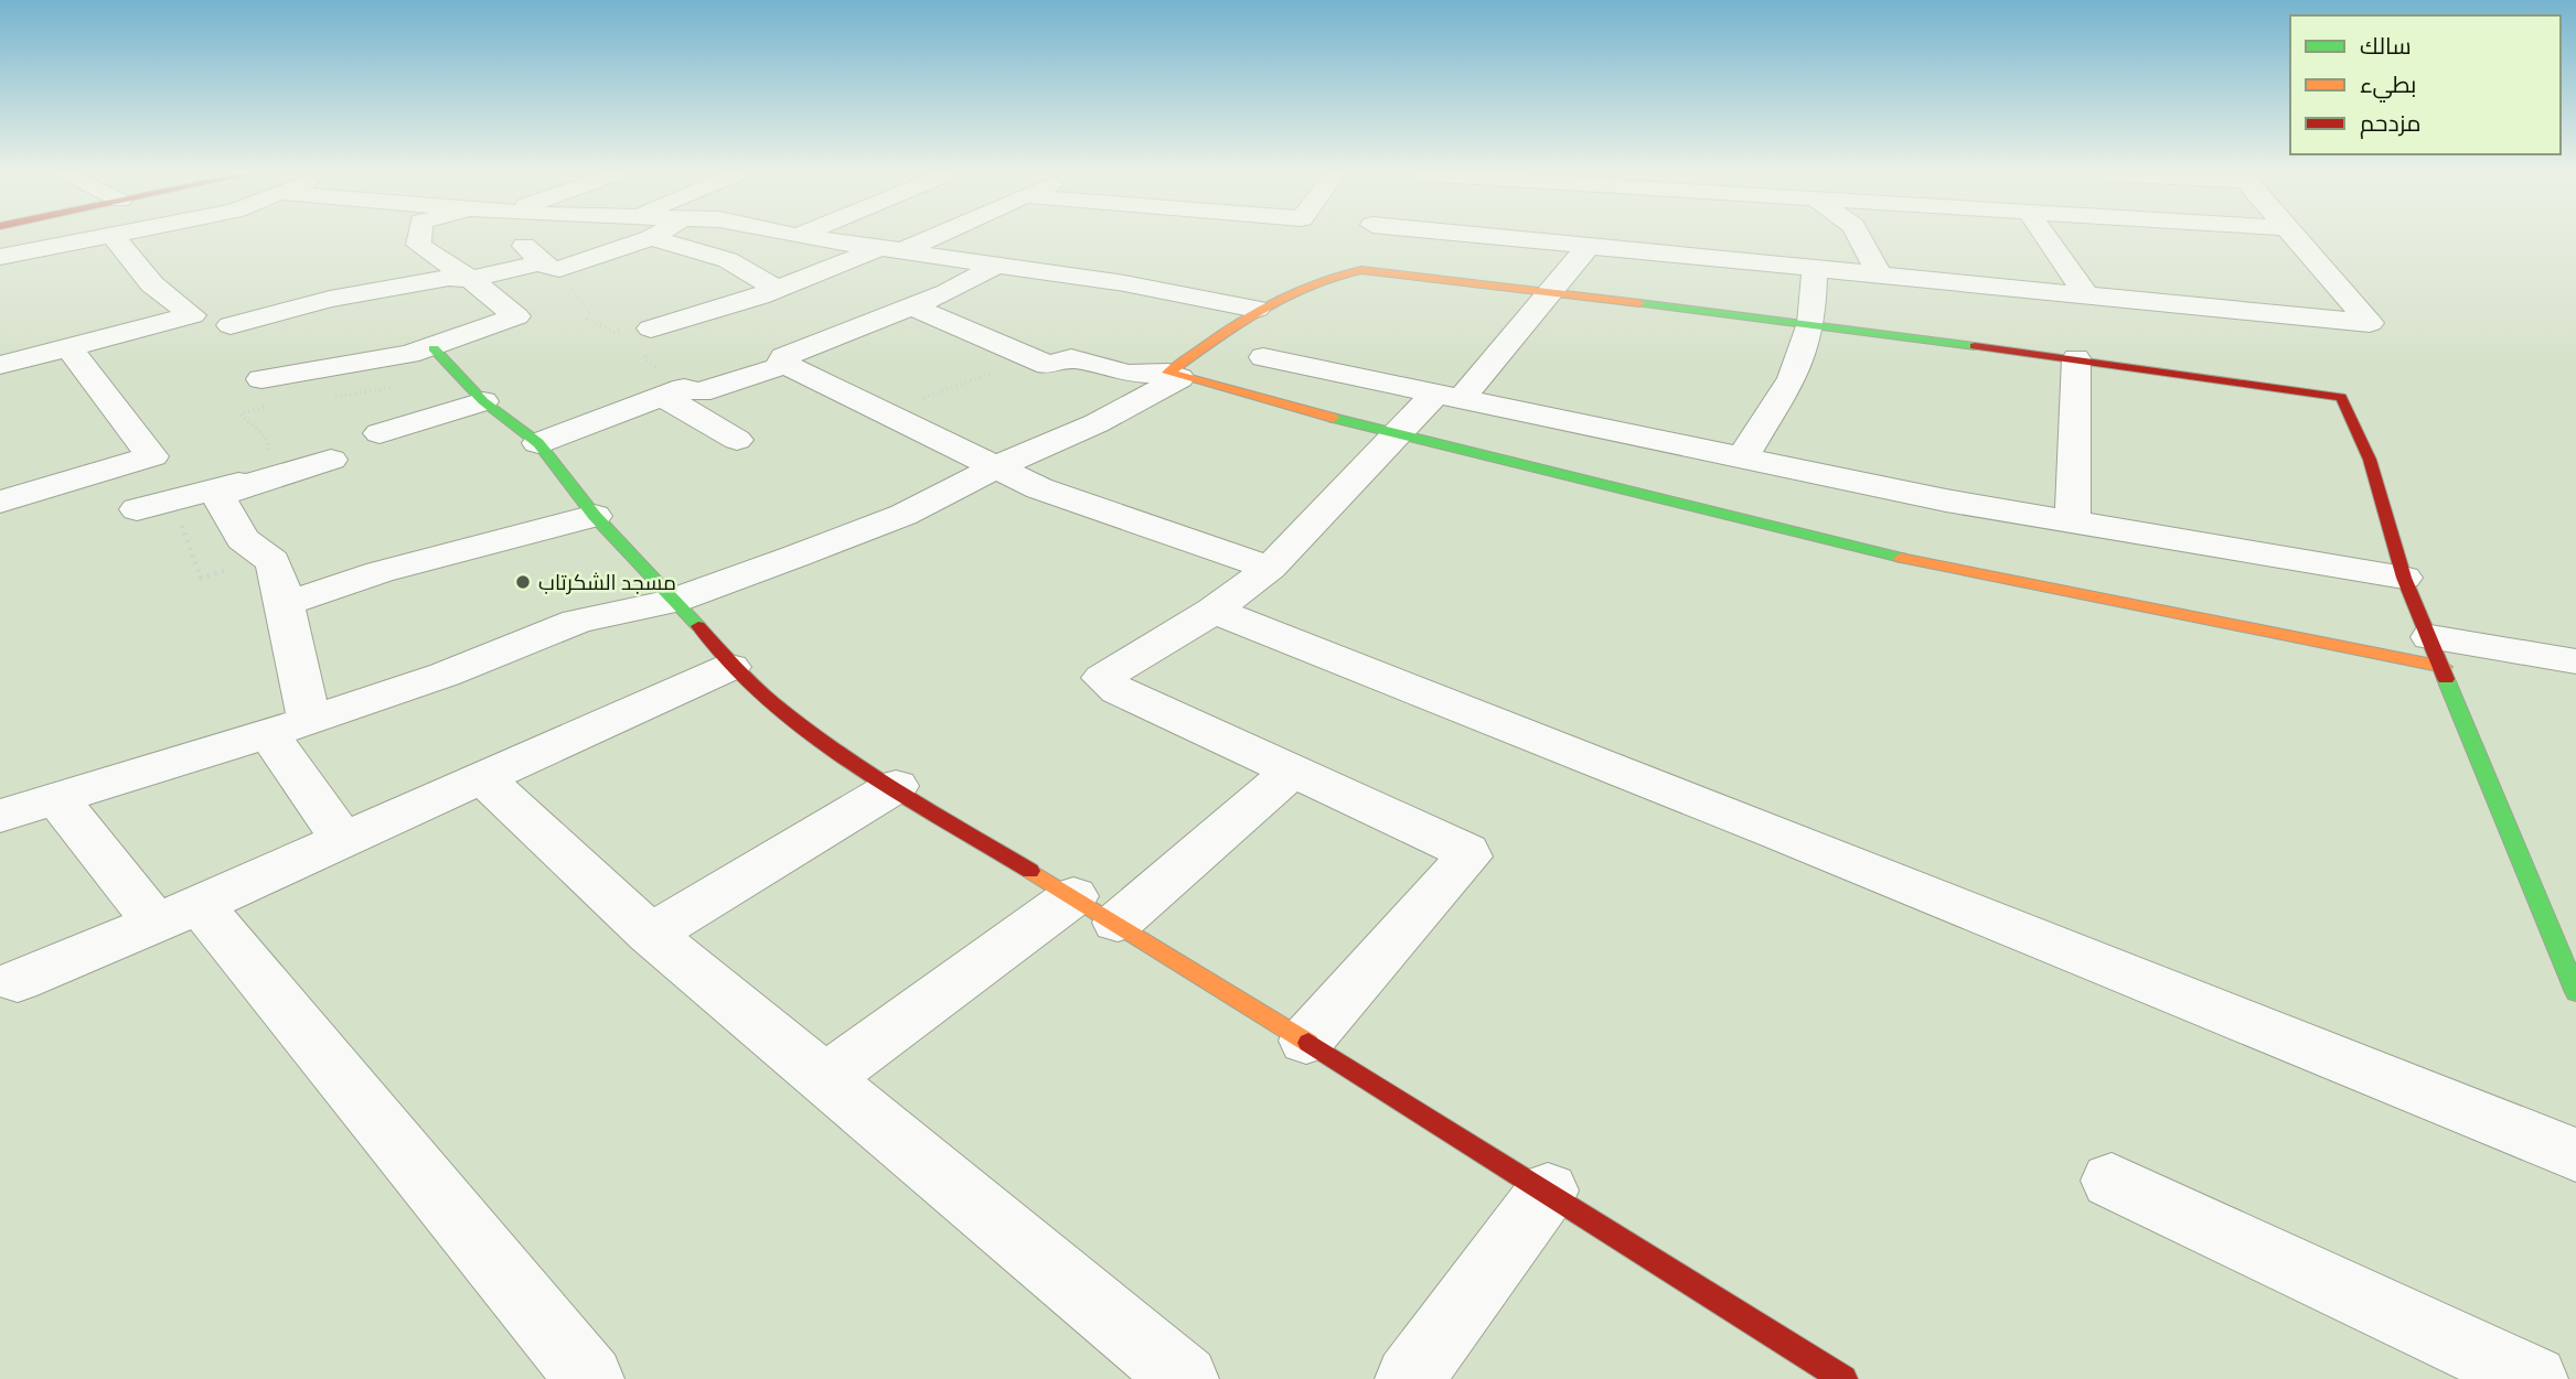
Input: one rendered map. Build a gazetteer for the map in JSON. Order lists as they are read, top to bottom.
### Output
{
  "places": ["مسجد الشكرتاب"],
  "legend": ["سالك", "بطيء", "مزدحم"]
}
